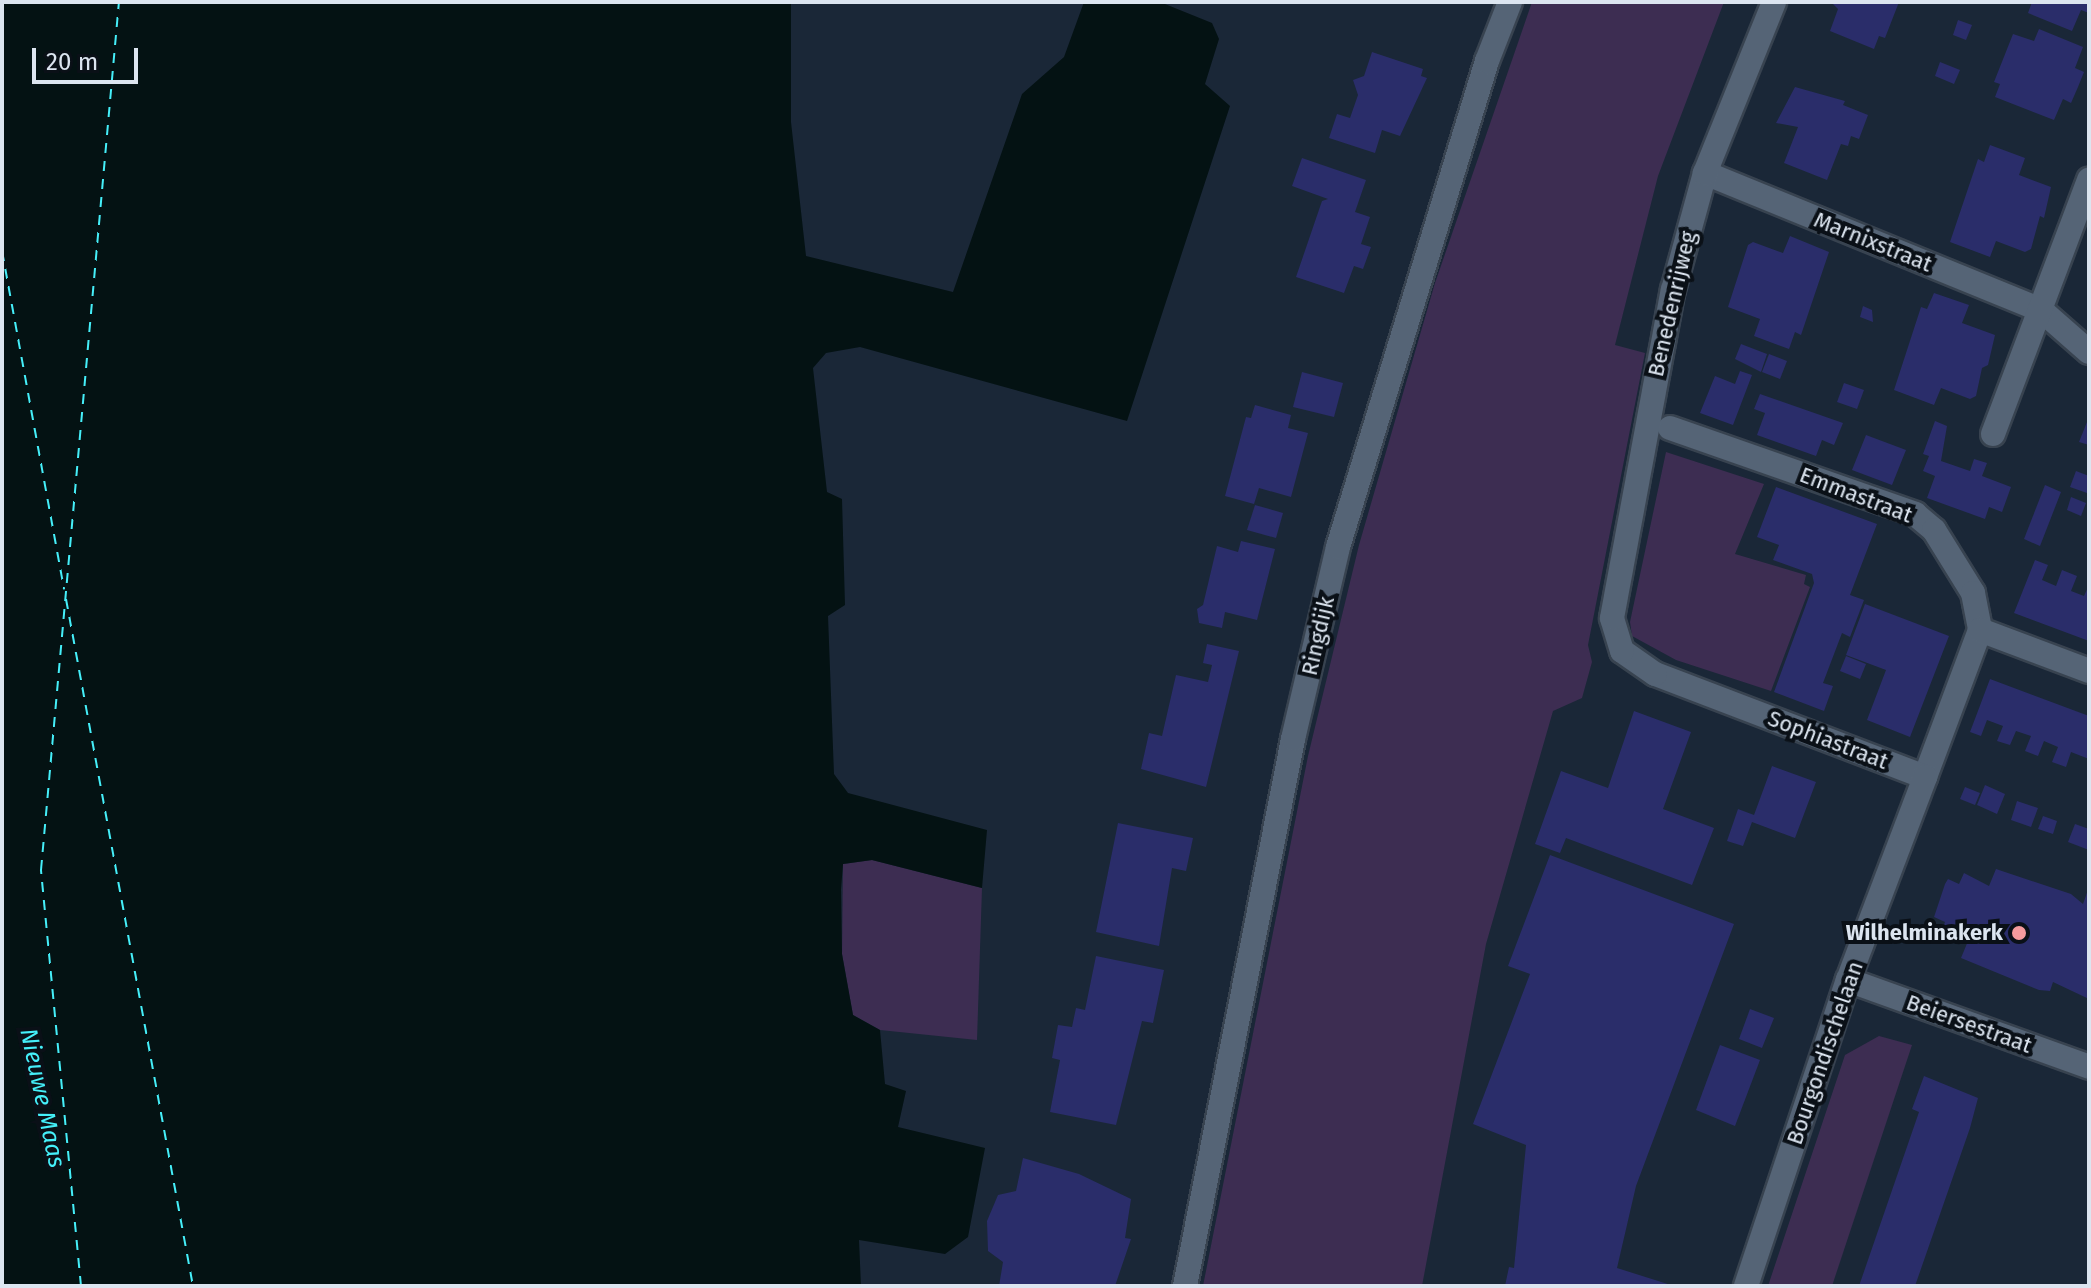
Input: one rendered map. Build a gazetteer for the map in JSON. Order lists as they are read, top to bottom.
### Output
{
  "streets": {
    "street": [
      "Marnixstraat",
      "Benedenrijweg",
      "Emmastraat",
      "Ringdijk",
      "Sophiastraat",
      "Beiersestraat",
      "Bourgondischelaan"
    ]
  },
  "crossings": [
    ["Marnixstraat", "Benedenrijweg"],
    ["Benedenrijweg", "Sophiastraat"],
    ["Sophiastraat", "Bourgondischelaan"],
    ["Beiersestraat", "Bourgondischelaan"]
  ],
  "water": ["Nieuwe Maas"],
  "places": ["Wilhelminakerk"],
  "scale_bar": "20 m"
}
